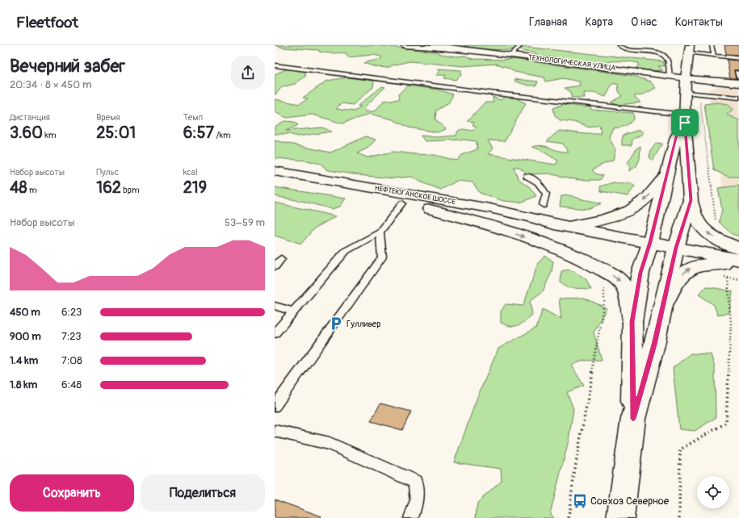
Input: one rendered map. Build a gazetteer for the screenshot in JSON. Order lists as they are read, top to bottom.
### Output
{
  "streets": {
    "main road": ["ТЕХНОЛОГИЧЕСКАЯ УЛИЦА", "НЕФТЕЮГАНСКОЕ ШОССЕ"]
  },
  "places": {
    "parking": ["Гулливер"],
    "bus stop": ["Совхоз Северное"]
  },
  "page": {
    "header": "Fleetfoot",
    "nav": [
      "Главная",
      "Карта",
      "О нас",
      "Контакты"
    ],
    "heading": ["Вечерний забег", "20:34 · 8 × 450 m"],
    "stats": [
      ["Дистанция", "3.60 km"],
      ["Время", "25:01"],
      ["Темп", "6:57 /km"],
      ["Набор высоты", "48 m"],
      ["Пульс", "162 bpm"],
      ["kcal", "219"]
    ],
    "chart": ["Набор высоты", "53–59 m"],
    "list": [
      {
        "name": "450 m",
        "note": "6:23"
      },
      {
        "name": "900 m",
        "note": "7:23"
      },
      {
        "name": "1.4 km",
        "note": "7:08"
      },
      {
        "name": "1.8 km",
        "note": "6:48"
      }
    ],
    "buttons": ["Сохранить", "Поделиться"]
  }
}
